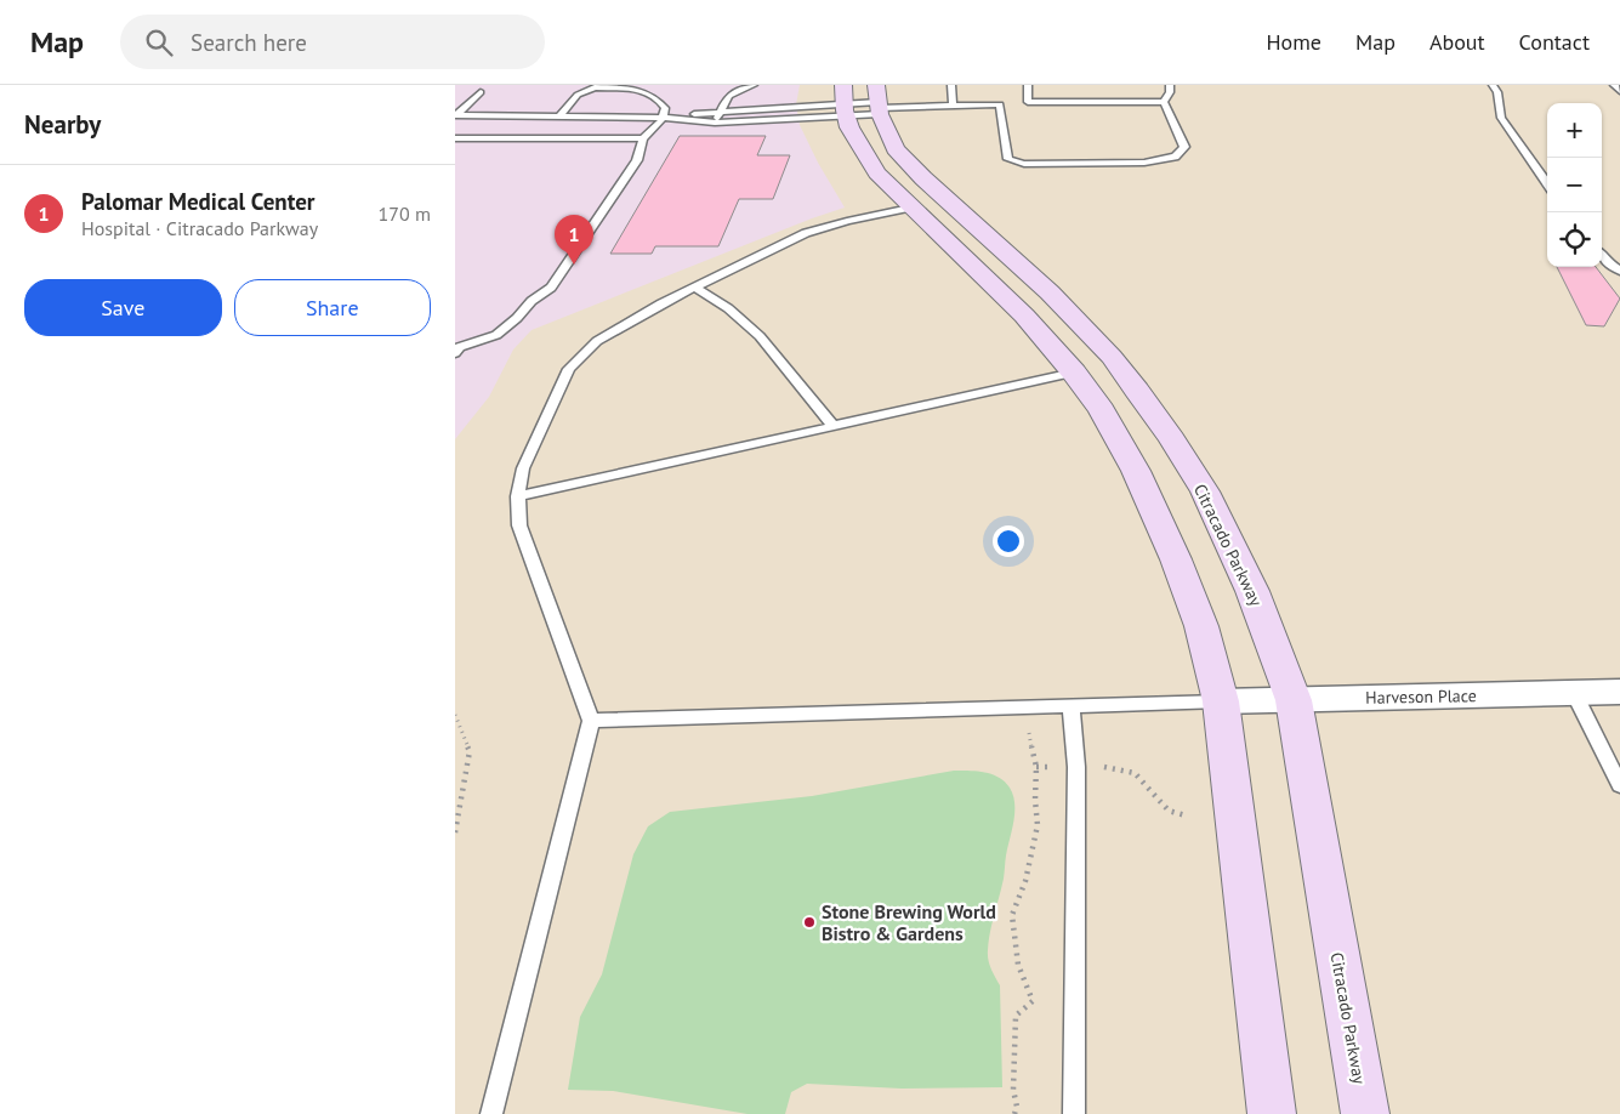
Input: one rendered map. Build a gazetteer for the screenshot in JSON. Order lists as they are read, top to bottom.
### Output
{
  "streets": {
    "main road": ["Citracado Parkway"],
    "street": ["Harveson Place"]
  },
  "crossings": [
    ["Citracado Parkway", "Harveson Place"]
  ],
  "places": ["Stone Brewing World Bistro & Gardens"],
  "page": {
    "header": "Map",
    "search": "Search here",
    "nav": [
      "Home",
      "Map",
      "About",
      "Contact"
    ],
    "heading": "Nearby",
    "map_buttons": ["+", "−"],
    "list": [
      {
        "mark": "1",
        "name": "Palomar Medical Center",
        "note": "Hospital · Citracado Parkway",
        "value": "170 m"
      }
    ],
    "pins": "1",
    "buttons": ["Save", "Share"]
  }
}
